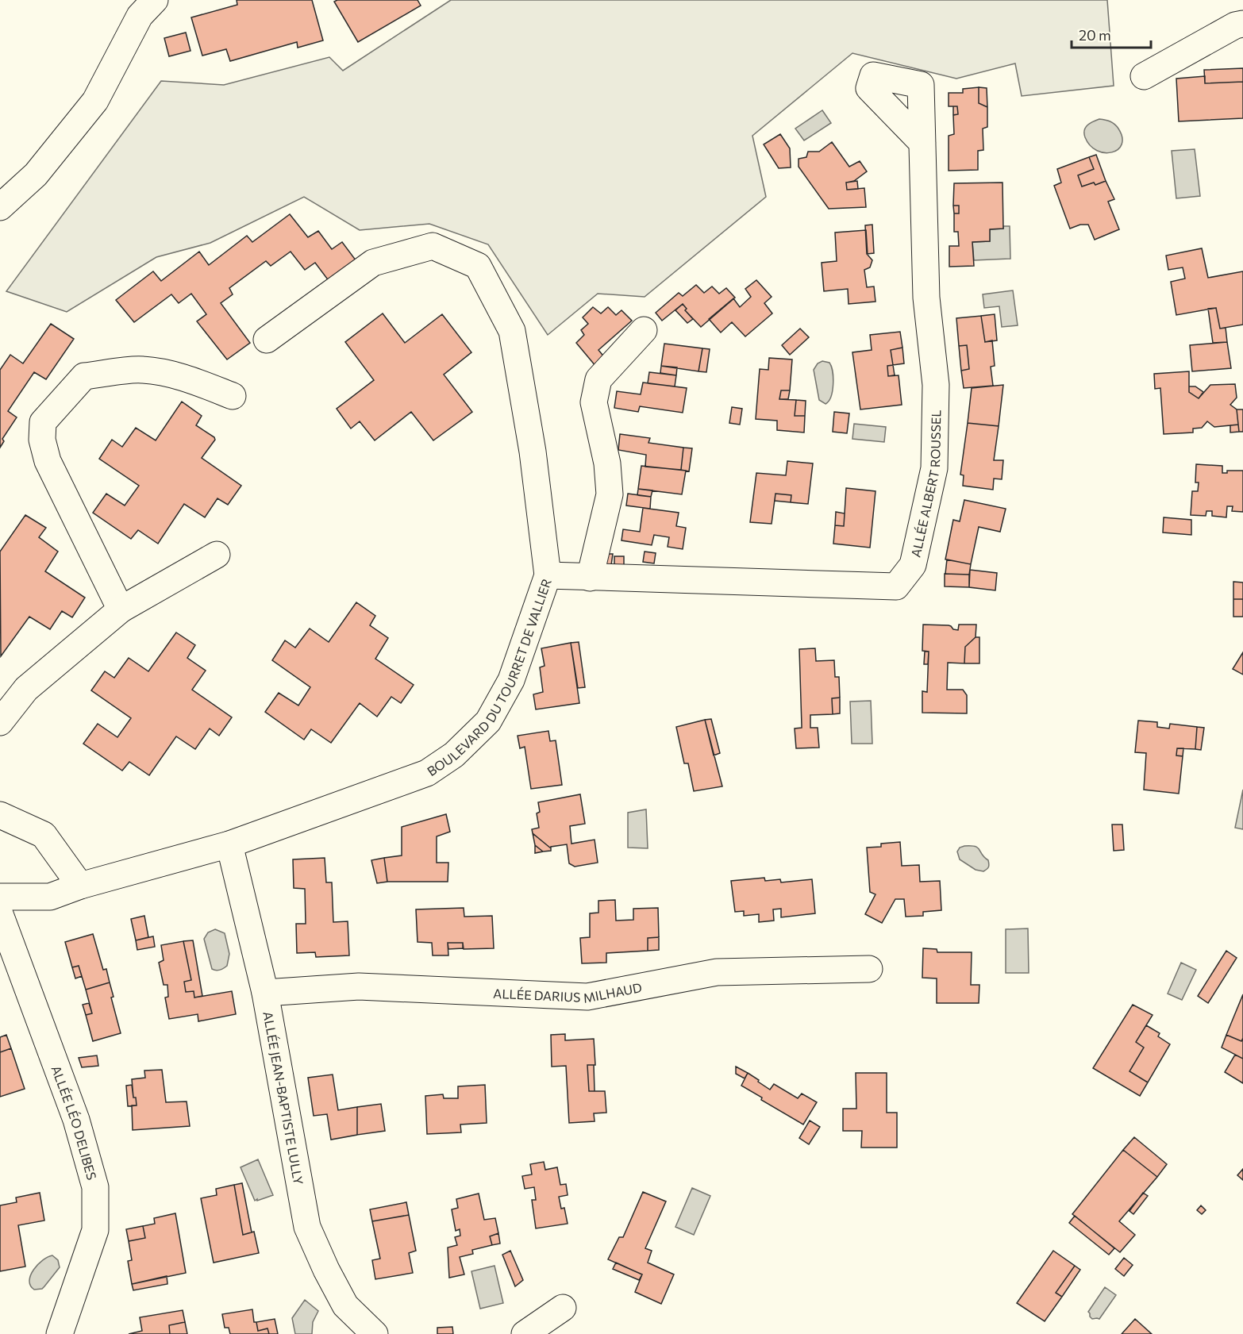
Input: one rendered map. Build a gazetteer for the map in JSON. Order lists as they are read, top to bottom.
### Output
{
  "streets": {
    "street": [
      "ALLÉE ALBERT ROUSSEL",
      "BOULEVARD DU TOURRET DE VALLIER",
      "ALLÉE DARIUS MILHAUD",
      "ALLÉE JEAN-BAPTISTE LULLY",
      "ALLÉE LÉO DELIBES"
    ]
  },
  "crossings": [
    ["ALLÉE ALBERT ROUSSEL", "BOULEVARD DU TOURRET DE VALLIER"],
    ["BOULEVARD DU TOURRET DE VALLIER", "ALLÉE JEAN-BAPTISTE LULLY"],
    ["ALLÉE DARIUS MILHAUD", "ALLÉE JEAN-BAPTISTE LULLY"]
  ],
  "scale_bar": "20 m"
}
